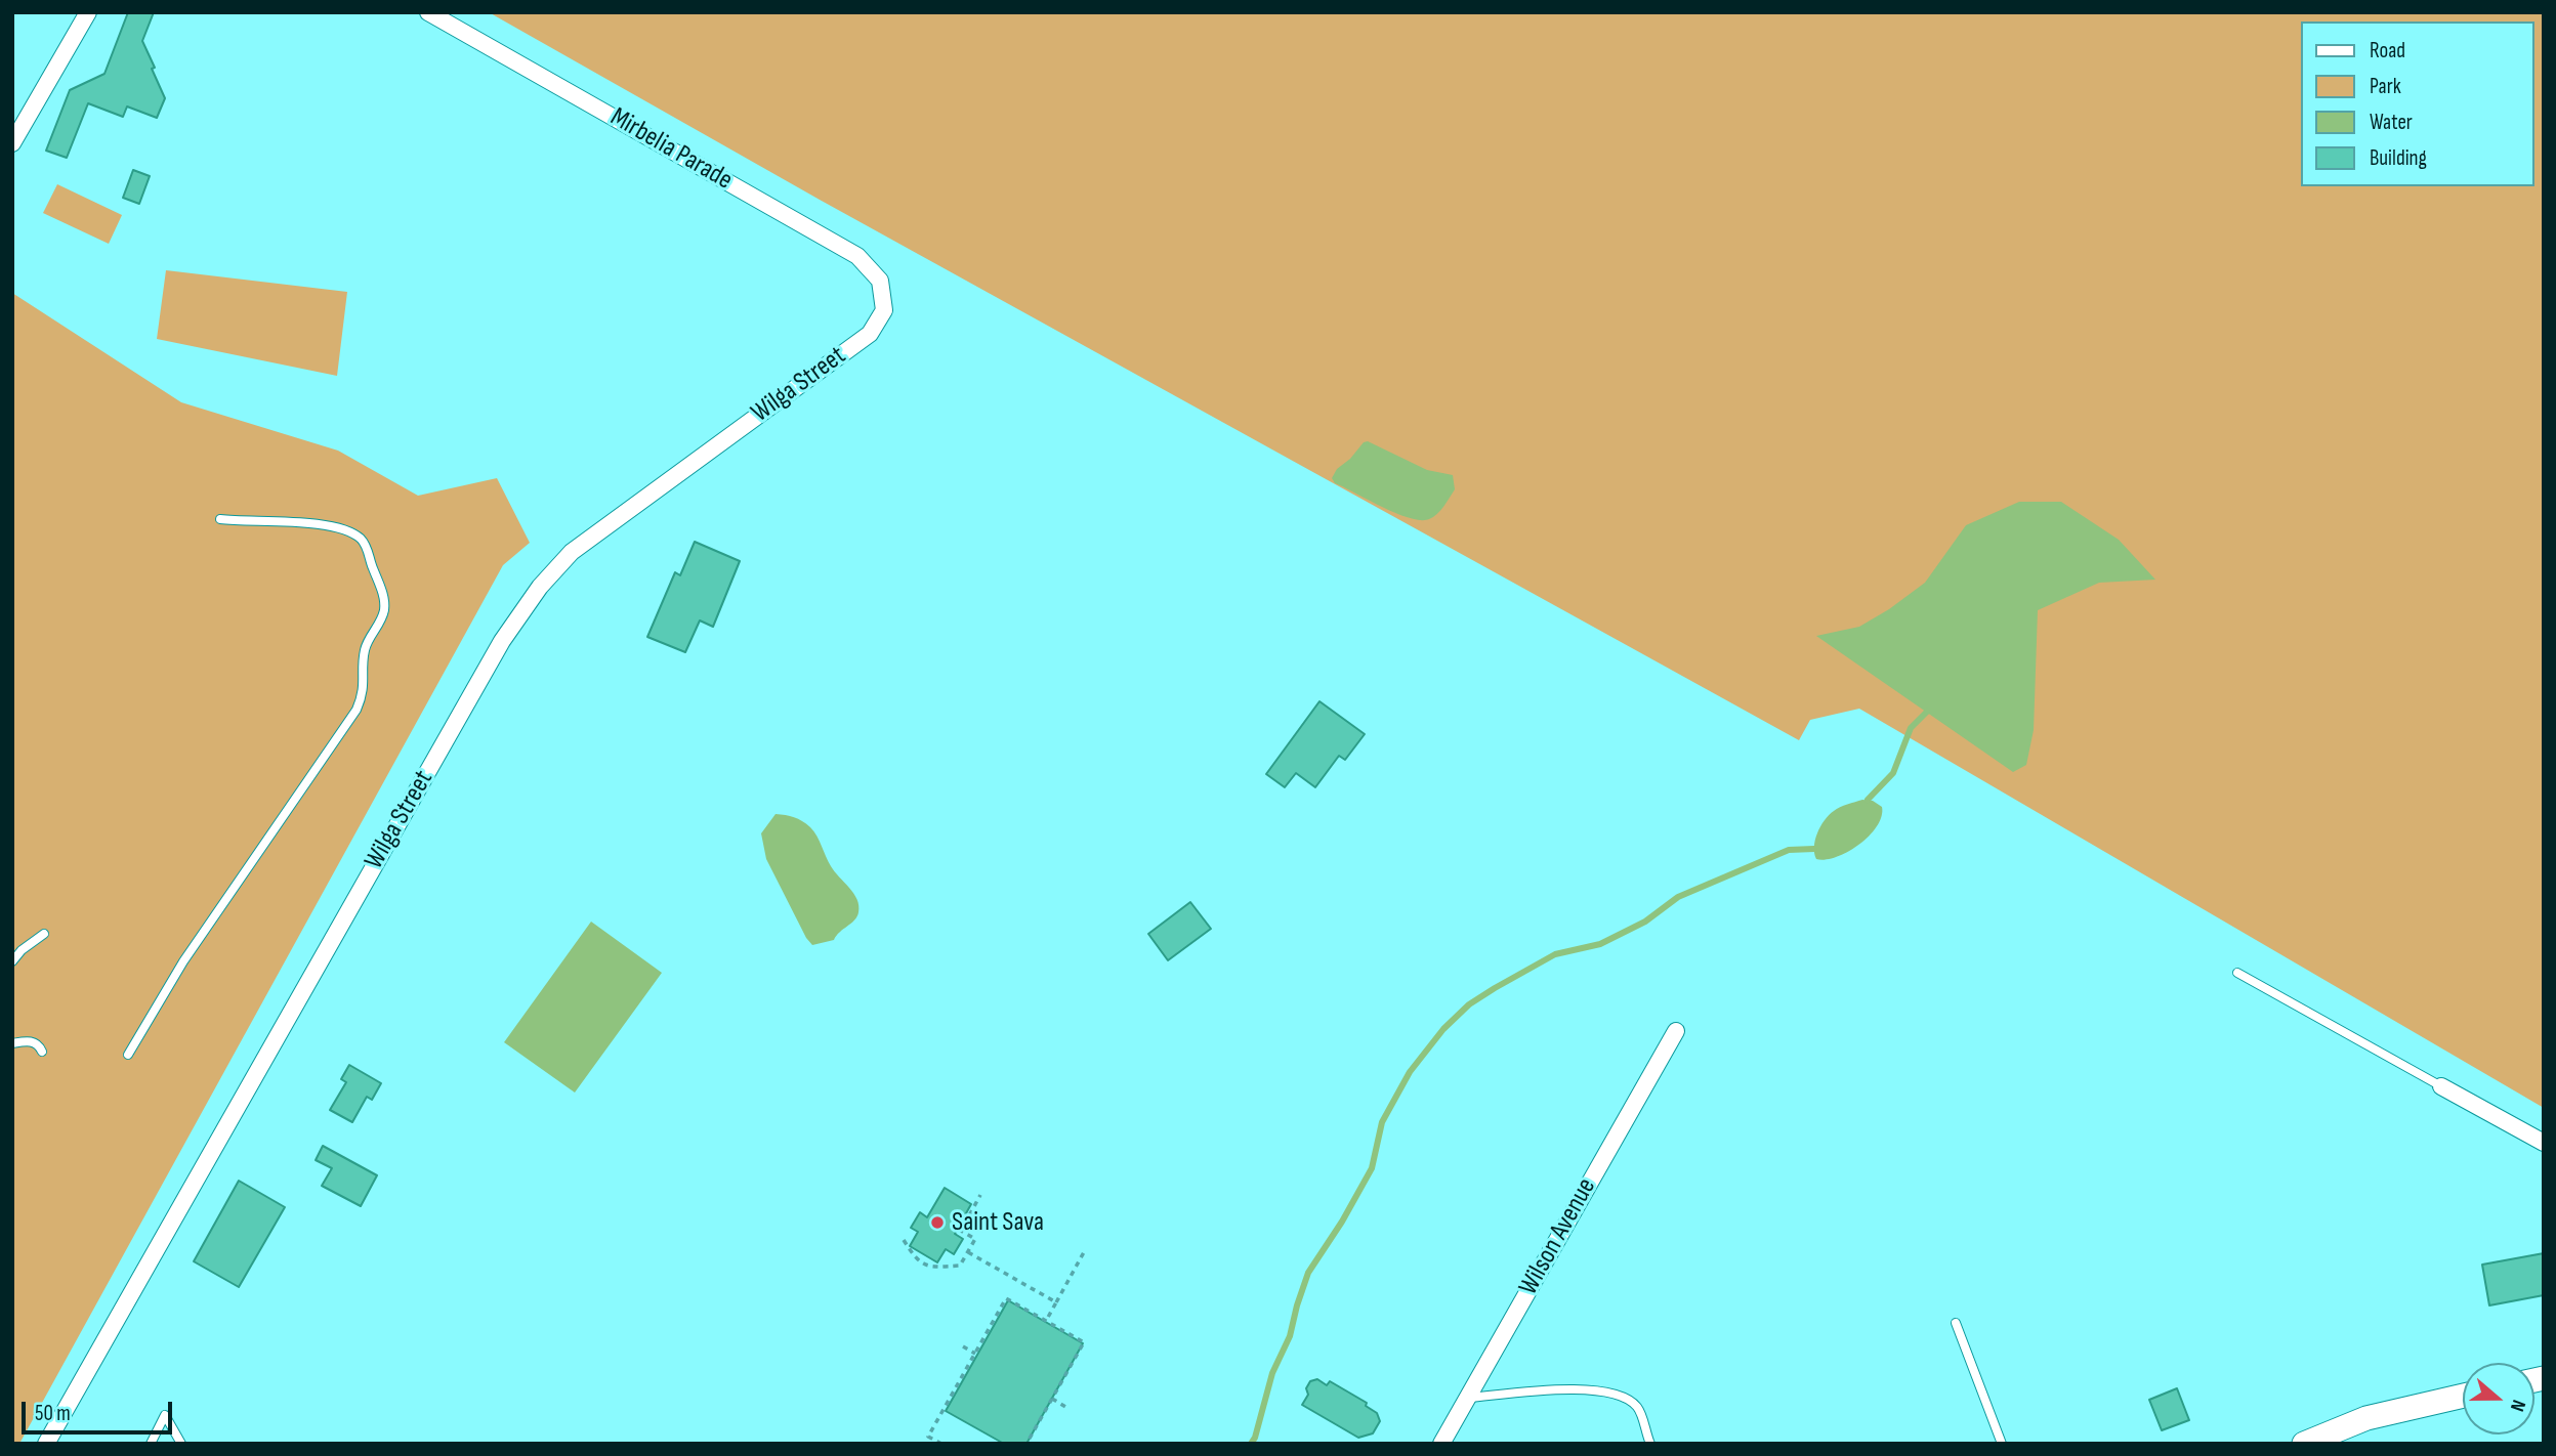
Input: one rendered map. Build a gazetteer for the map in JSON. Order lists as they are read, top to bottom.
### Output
{
  "streets": {
    "street": ["Mirbelia Parade", "Wilga Street", "Wilson Avenue"]
  },
  "crossings": [
    ["Mirbelia Parade", "Wilga Street"]
  ],
  "places": ["Saint Sava"],
  "legend": [
    "Road",
    "Park",
    "Water",
    "Building"
  ],
  "scale_bar": "50 m",
  "north": "right"
}
